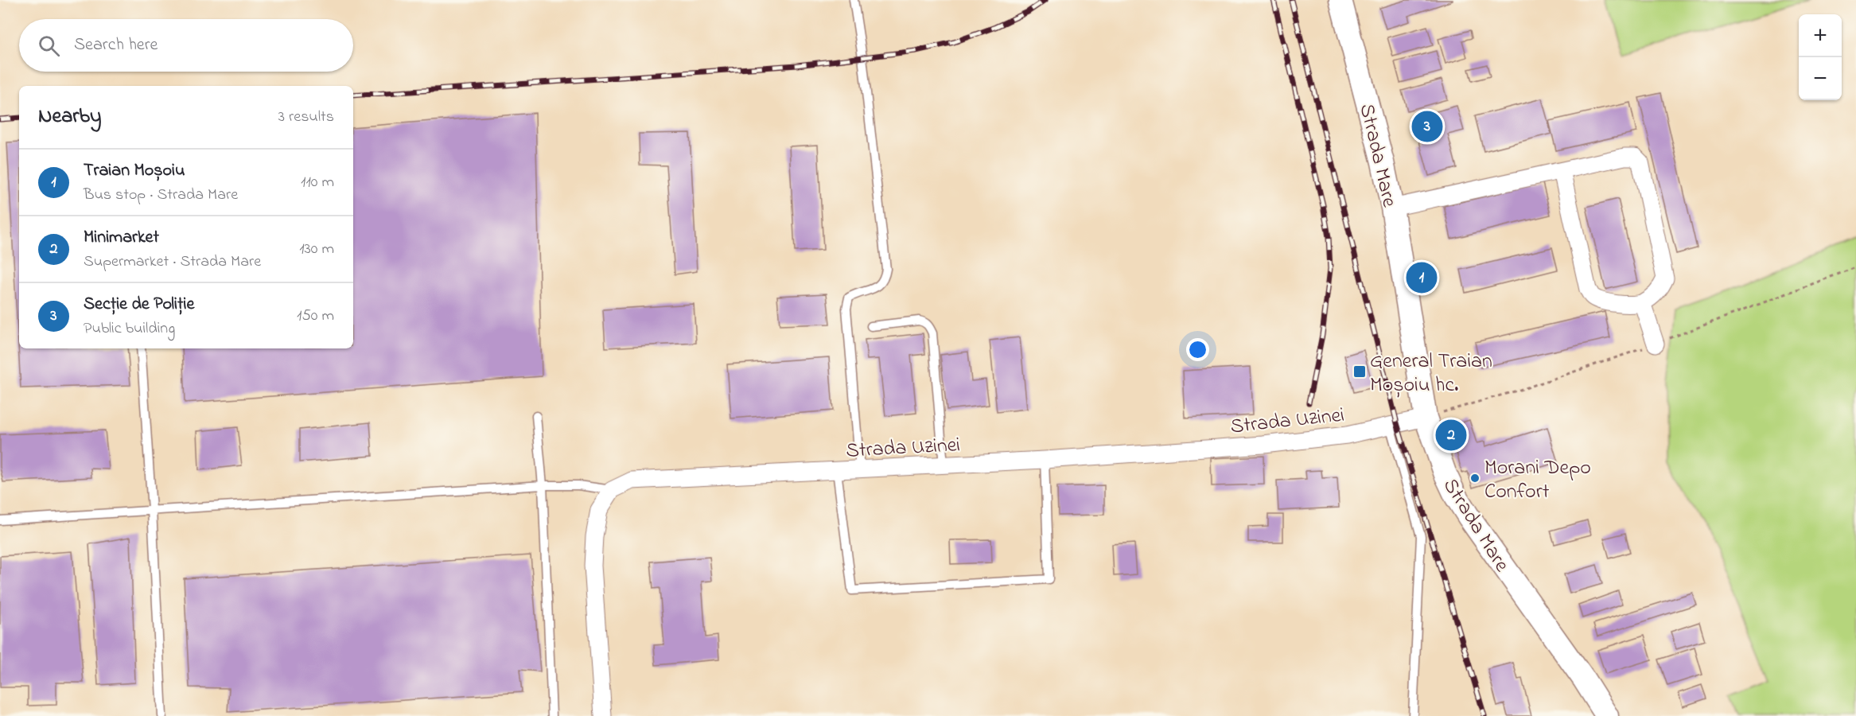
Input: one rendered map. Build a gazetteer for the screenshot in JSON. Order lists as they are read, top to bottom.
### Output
{
  "streets": {
    "main road": ["Strada Mare"],
    "street": ["Strada Uzinei"]
  },
  "crossings": [
    ["Strada Mare", "Strada Uzinei"]
  ],
  "places": {
    "transit": ["General Traian Moșoiu hc."],
    "other": ["Morani Depo Confort"]
  },
  "page": {
    "map_buttons": ["+", "−"],
    "search": "Search here",
    "heading": ["Nearby", "3 results"],
    "pins": ["3", "1", "2"],
    "list": [
      {
        "mark": "1",
        "name": "Traian Moșoiu",
        "note": "Bus stop · Strada Mare",
        "value": "110 m"
      },
      {
        "mark": "2",
        "name": "Minimarket",
        "note": "Supermarket · Strada Mare",
        "value": "130 m"
      },
      {
        "mark": "3",
        "name": "Secție de Poliție",
        "note": "Public building",
        "value": "150 m"
      }
    ]
  }
}
